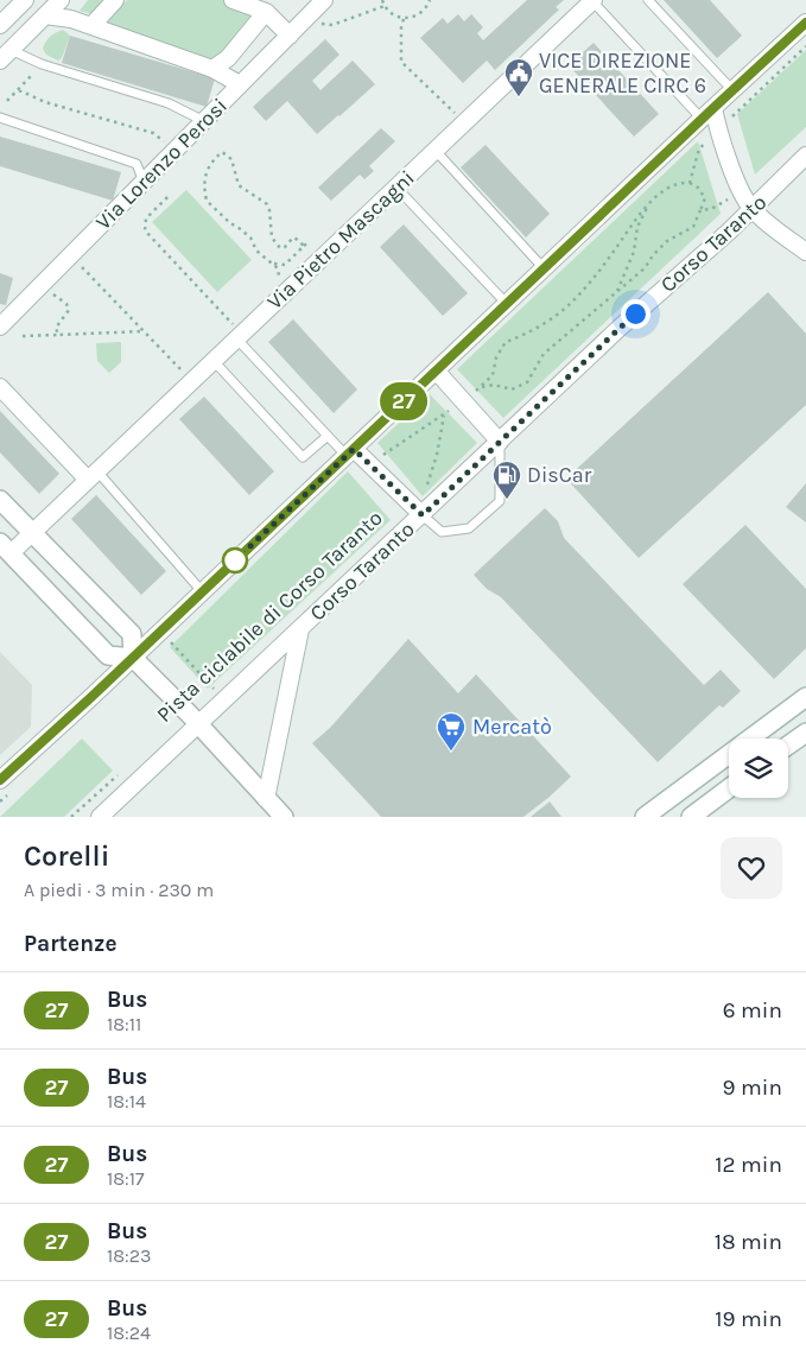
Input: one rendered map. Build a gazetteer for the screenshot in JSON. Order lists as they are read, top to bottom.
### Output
{
  "streets": {
    "street": ["Via Lorenzo Perosi", "Via Pietro Mascagni", "Corso Taranto"],
    "path": ["Pista ciclabile di Corso Taranto"]
  },
  "crossings": [
    ["Corso Taranto", "Pista ciclabile di Corso Taranto"]
  ],
  "places": {
    "public building": ["VICE DIREZIONE GENERALE CIRC 6"],
    "fuel station": ["DisCar"],
    "supermarket": ["Mercatò"]
  },
  "lines": ["bus line 27"],
  "page": {
    "on_map": "27",
    "heading": [
      ["Corelli", "A piedi · 3 min · 230 m"],
      "Partenze"
    ],
    "list": [
      {
        "mark": "27",
        "name": "Bus",
        "note": "18:11",
        "value": "6 min"
      },
      {
        "mark": "27",
        "name": "Bus",
        "note": "18:14",
        "value": "9 min"
      },
      {
        "mark": "27",
        "name": "Bus",
        "note": "18:17",
        "value": "12 min"
      },
      {
        "mark": "27",
        "name": "Bus",
        "note": "18:23",
        "value": "18 min"
      },
      {
        "mark": "27",
        "name": "Bus",
        "note": "18:24",
        "value": "19 min"
      }
    ]
  }
}
